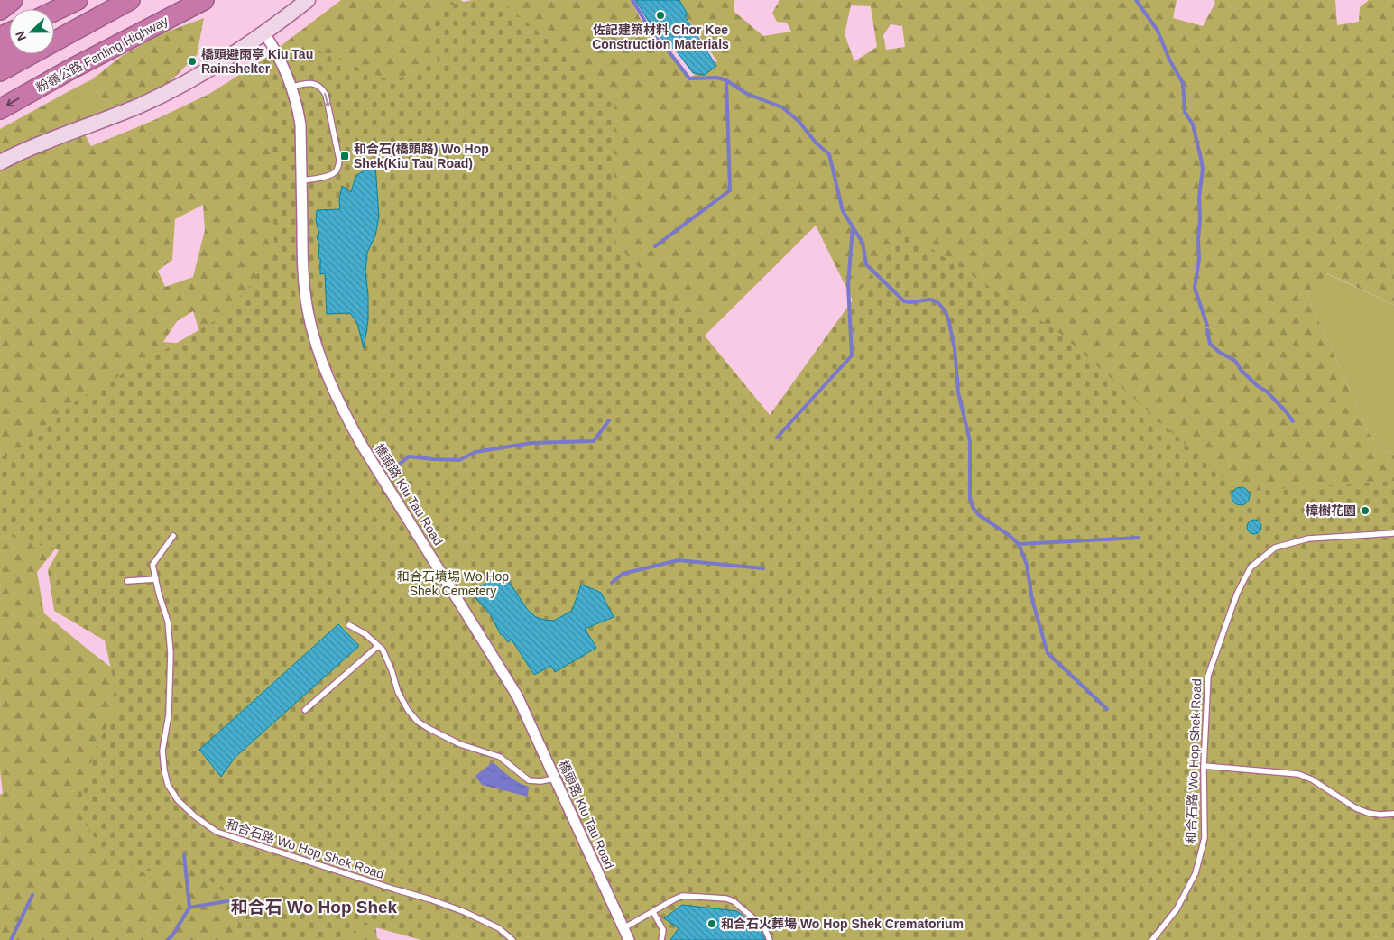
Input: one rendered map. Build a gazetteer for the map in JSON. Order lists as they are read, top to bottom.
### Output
{
  "streets": {
    "highway": ["粉嶺公路 Fanling Highway"],
    "street": ["橋頭路 Kiu Tau Road"],
    "lane": ["和合石路 Wo Hop Shek Road"]
  },
  "districts": ["和合石 Wo Hop Shek"],
  "parks": ["和合石墳場 Wo Hop Shek Cemetery"],
  "places": {
    "other": [
      "佐記建築材料 Chor Kee Construction Materials",
      "橋頭避雨亭 Kiu Tau Rainshelter",
      "樟樹花園",
      "和合石火葬場 Wo Hop Shek Crematorium"
    ],
    "transit": ["和合石(橋頭路) Wo Hop Shek(Kiu Tau Road)"]
  },
  "north": "left"
}
